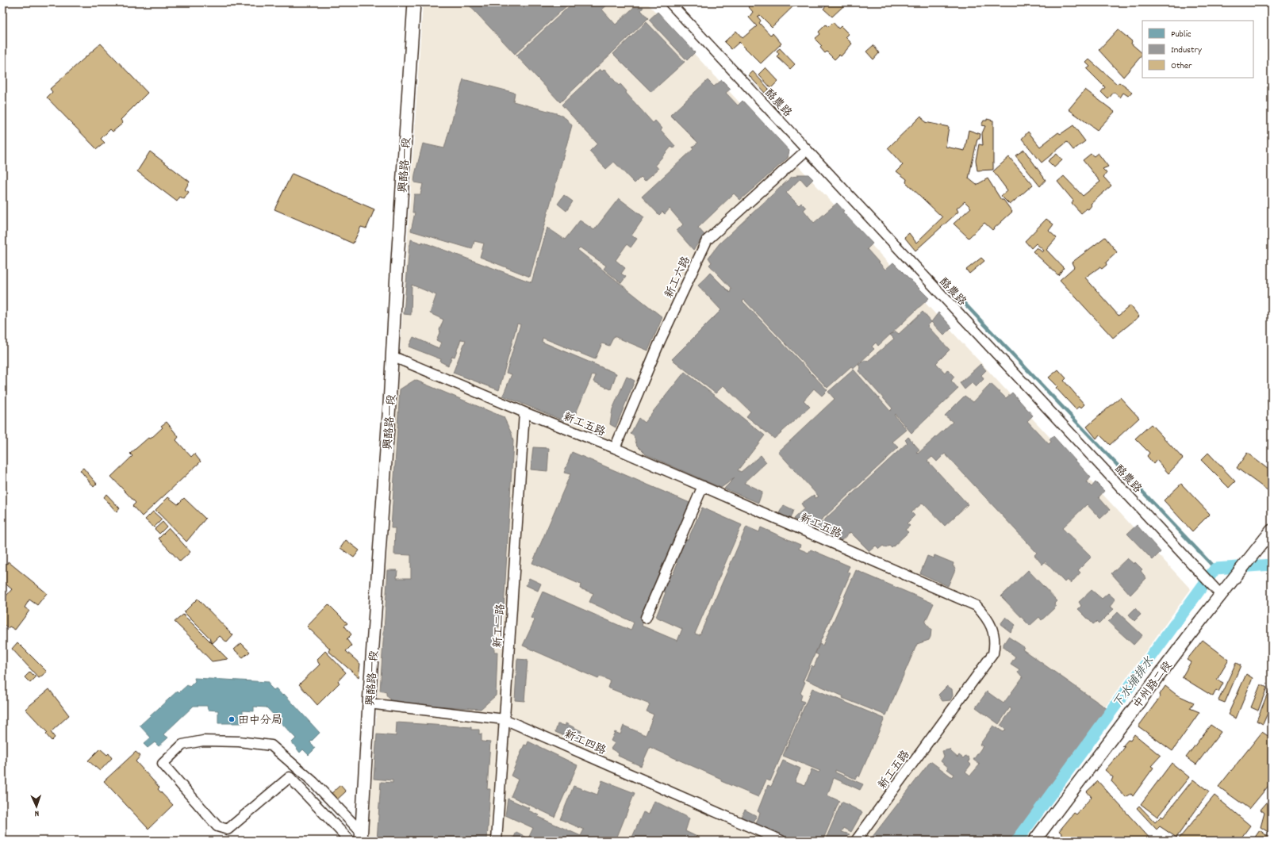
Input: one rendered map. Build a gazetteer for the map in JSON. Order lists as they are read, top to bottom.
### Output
{
  "streets": {
    "street": [
      "酪農路",
      "興酪路一段",
      "新工六路",
      "新工五路",
      "新工二路",
      "中州路二段",
      "新工四路"
    ]
  },
  "crossings": [
    ["酪農路", "新工六路"],
    ["酪農路", "中州路二段"],
    ["興酪路一段", "新工五路"],
    ["興酪路一段", "新工四路"],
    ["新工六路", "新工五路"],
    ["新工五路", "新工二路"],
    ["新工二路", "新工四路"]
  ],
  "water": ["下水埔排水"],
  "places": ["田中分局"],
  "legend": ["Public", "Industry", "Other"],
  "north": "bottom"
}
